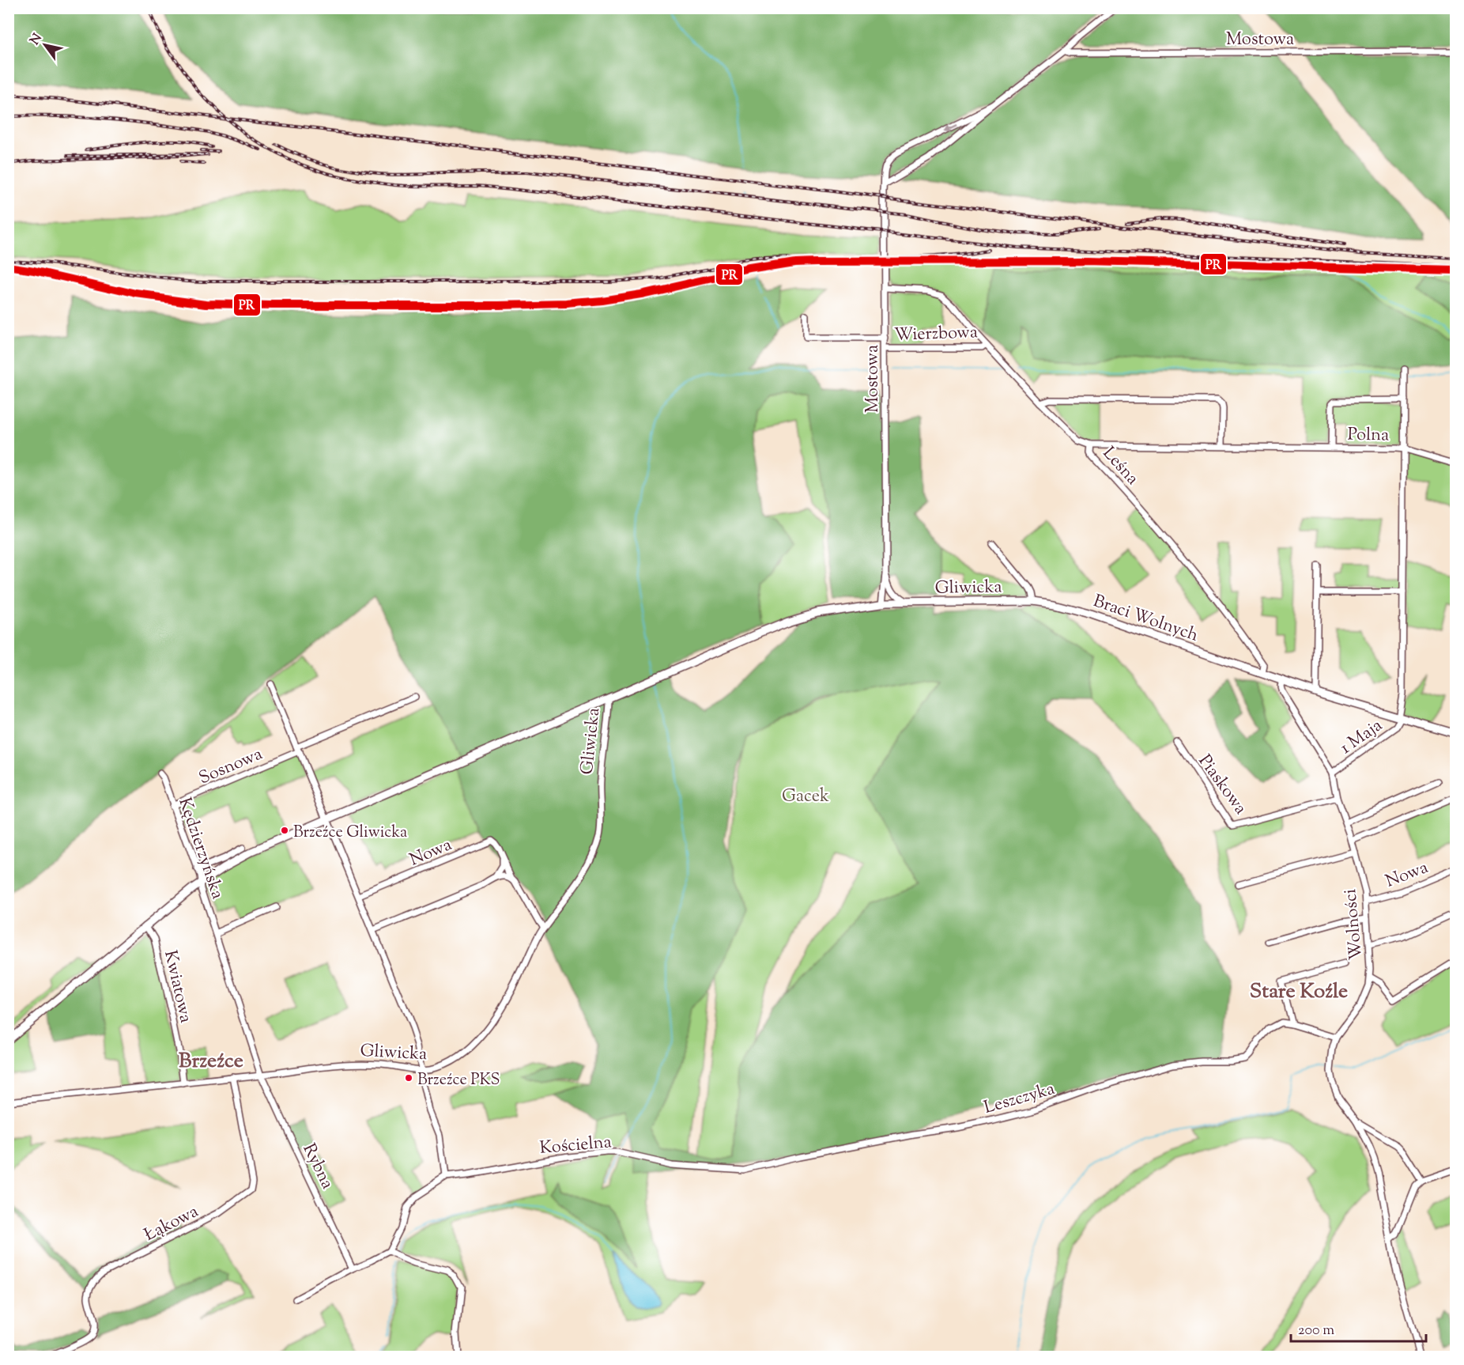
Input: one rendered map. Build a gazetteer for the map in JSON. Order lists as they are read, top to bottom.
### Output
{
  "streets": {
    "main road": ["Gliwicka", "Braci Wolnych"],
    "street": [
      "Mostowa",
      "Wierzbowa",
      "Polna",
      "Leśna",
      "1 Maja",
      "Sosnowa",
      "Piaskowa",
      "Kędzierzyńska",
      "Nowa",
      "Wolności",
      "Kwiatowa",
      "Leszczyka",
      "Kościelna",
      "Rybna",
      "Łąkowa"
    ]
  },
  "crossings": [
    ["Mostowa", "Wierzbowa"],
    ["Mostowa", "Leśna"],
    ["Mostowa", "Gliwicka"],
    ["Wierzbowa", "Leśna"],
    ["Polna", "Leśna"],
    ["Polna", "Braci Wolnych"],
    ["Polna", "1 Maja"],
    ["Leśna", "Braci Wolnych"],
    ["Gliwicka", "Braci Wolnych"],
    ["Gliwicka", "Kędzierzyńska"],
    ["Gliwicka", "Nowa"],
    ["Gliwicka", "Kwiatowa"],
    ["Gliwicka", "Rybna"],
    ["Gliwicka", "Łąkowa"],
    ["Braci Wolnych", "1 Maja"],
    ["Braci Wolnych", "Wolności"],
    ["1 Maja", "Wolności"],
    ["Sosnowa", "Kędzierzyńska"],
    ["Piaskowa", "Wolności"],
    ["Kędzierzyńska", "Rybna"],
    ["Nowa", "Wolności"],
    ["Wolności", "Leszczyka"],
    ["Leszczyka", "Kościelna"]
  ],
  "districts": ["Stare Koźle", "Brzeźce"],
  "parks": ["Gacek"],
  "places": ["Brzeźce Gliwicka", "Brzeźce PKS"],
  "lines": ["transit line PR"],
  "scale_bar": "200 m",
  "north": "top left"
}
